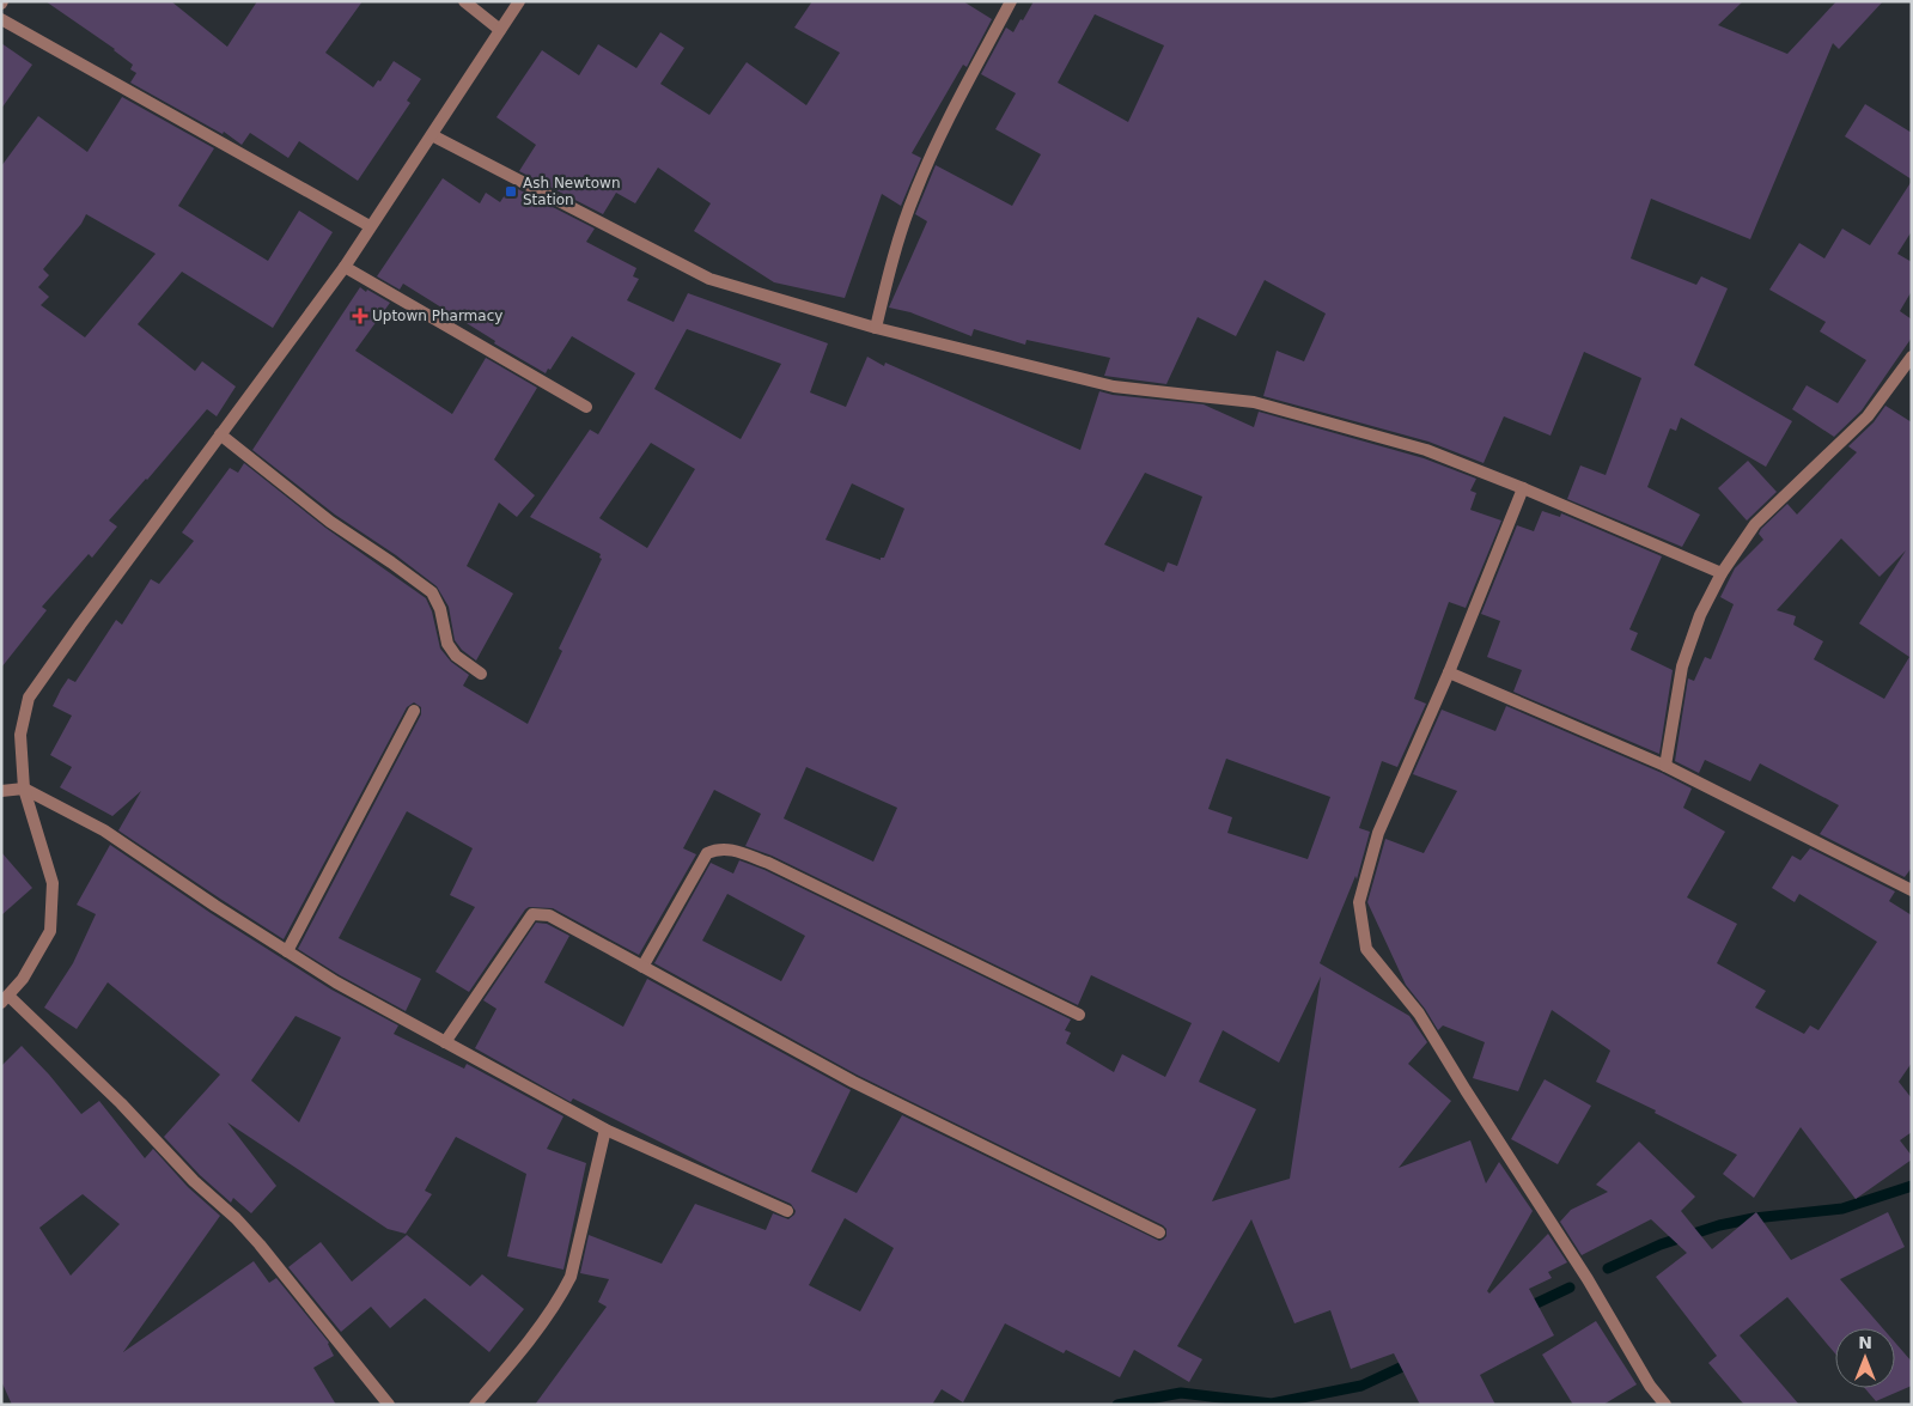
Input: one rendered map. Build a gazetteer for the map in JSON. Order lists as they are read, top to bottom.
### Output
{
  "places": {
    "transit": ["Ash Newtown Station"],
    "health": ["Uptown Pharmacy"]
  },
  "north": "top"
}
